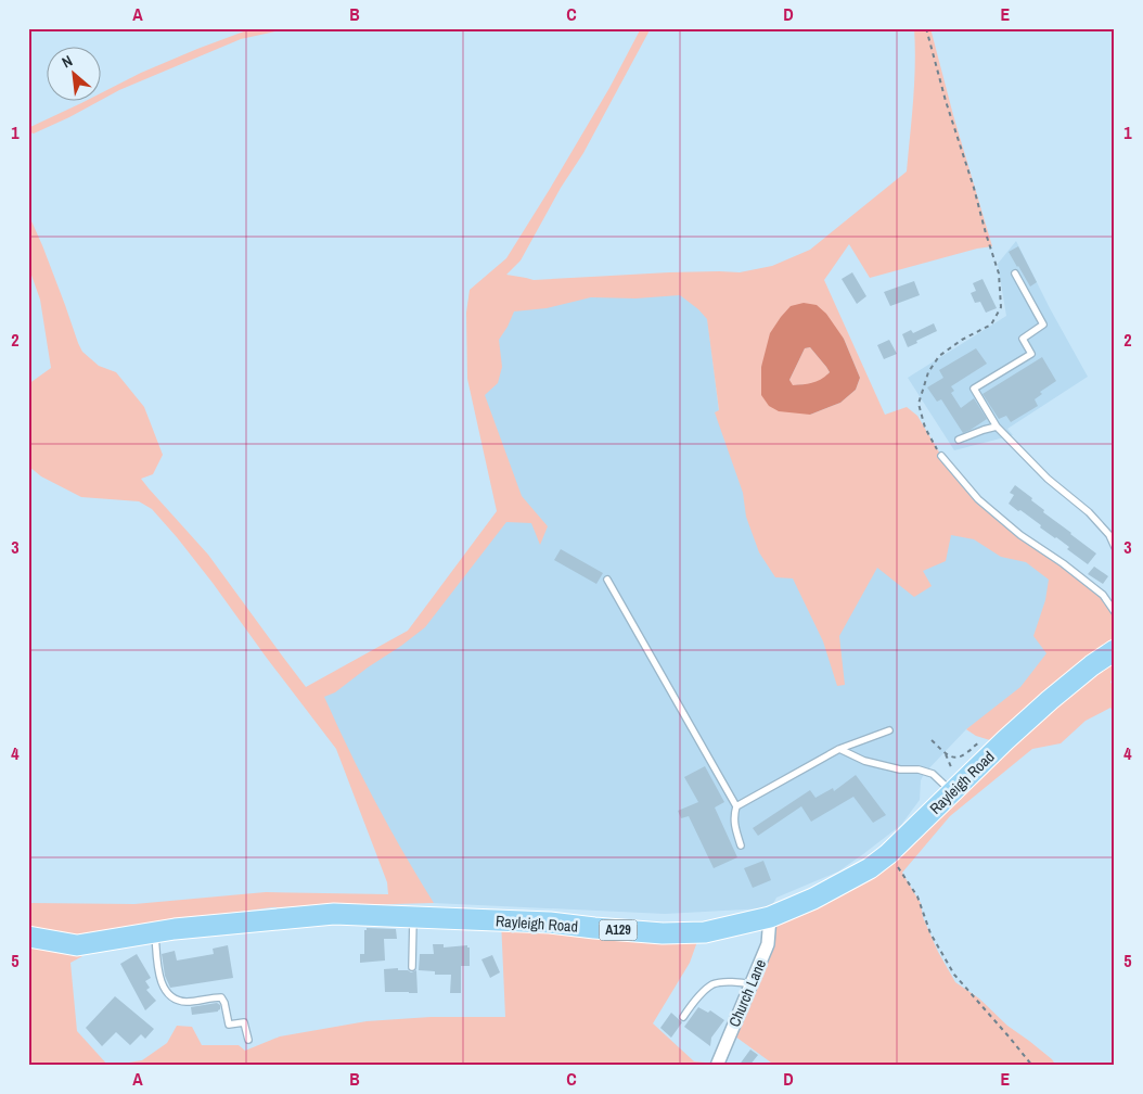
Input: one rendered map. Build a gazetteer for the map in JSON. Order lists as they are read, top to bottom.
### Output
{
  "streets": {
    "main road": ["Rayleigh Road", "A129"],
    "street": ["Church Lane"]
  },
  "crossings": [
    ["Rayleigh Road", "Church Lane"]
  ],
  "north": "top left",
  "grid": {
    "columns": [
      "A",
      "B",
      "C",
      "D",
      "E"
    ],
    "rows": [
      "1",
      "2",
      "3",
      "4",
      "5"
    ]
  }
}
